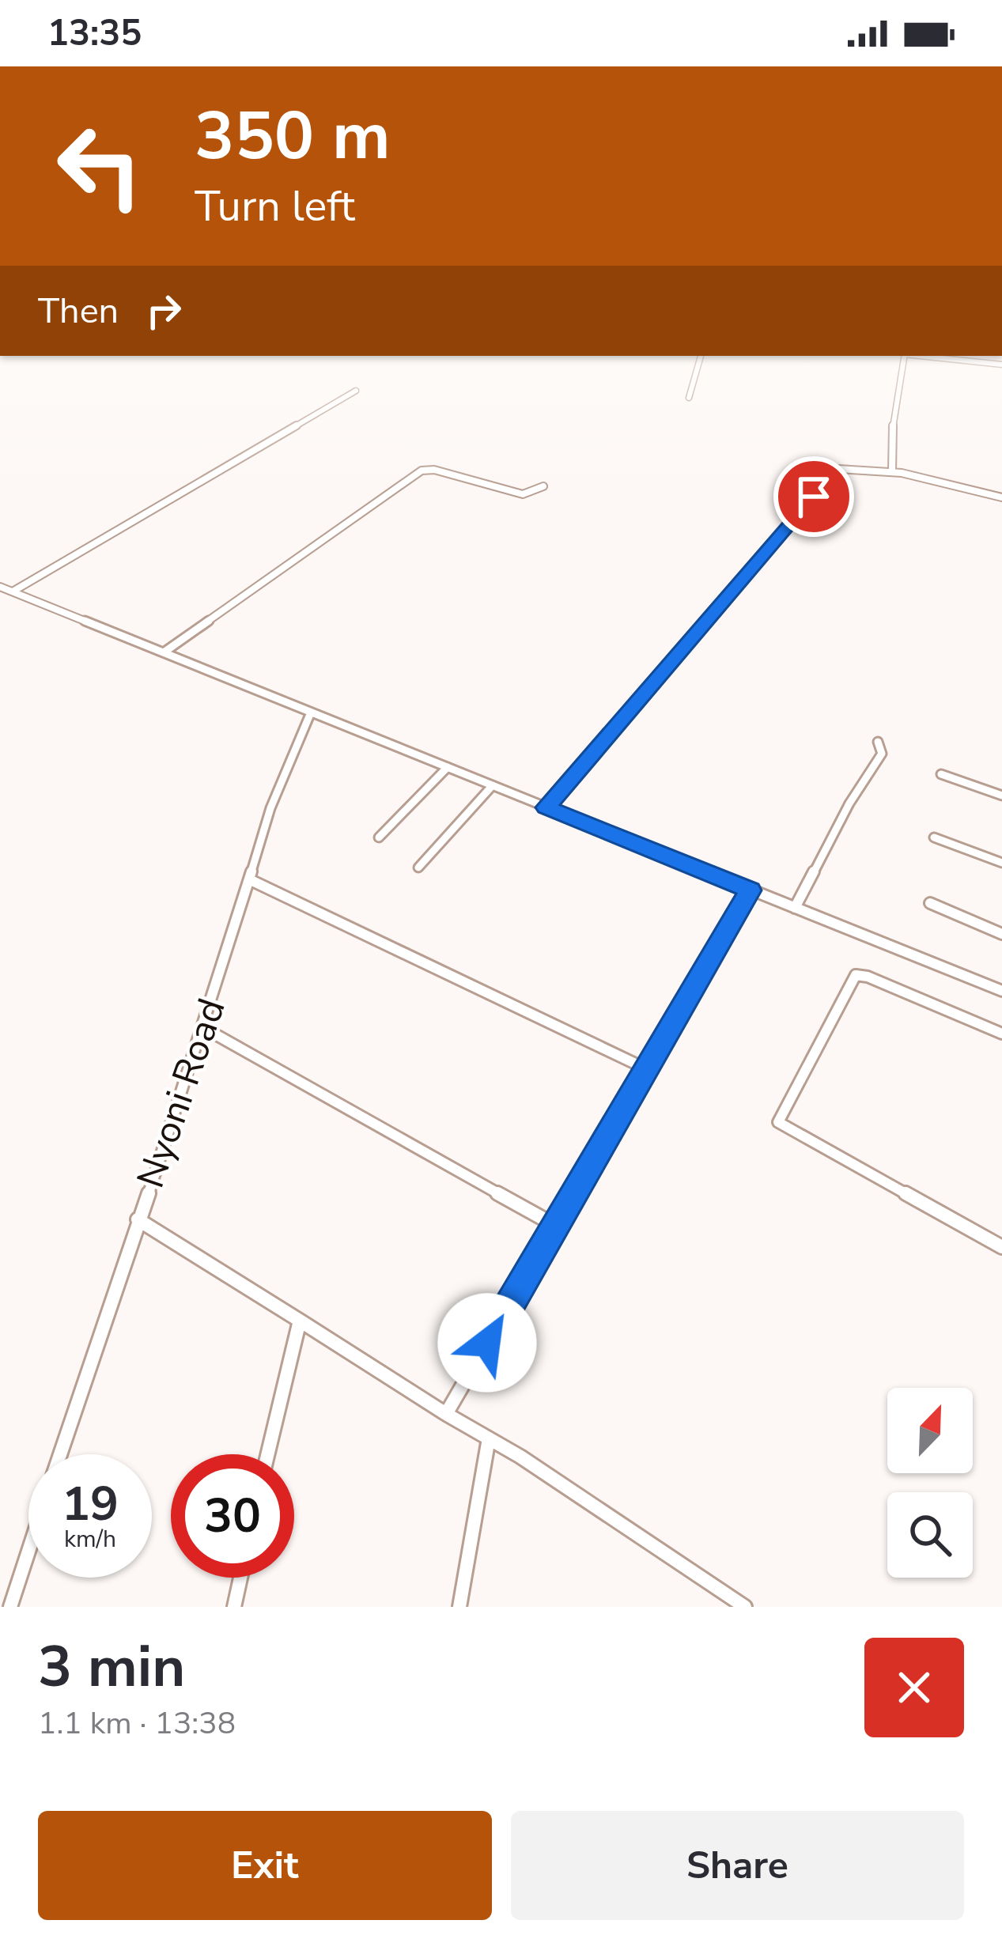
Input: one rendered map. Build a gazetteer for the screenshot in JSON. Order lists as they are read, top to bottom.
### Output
{
  "streets": {
    "street": ["Nyoni Road"]
  },
  "north": "top right",
  "page": {
    "status": "13:35",
    "turn": ["350 m", "Turn left"],
    "then": "Then",
    "speed": "19 km/h",
    "limit": "30",
    "heading": ["3 min", "1.1 km · 13:38"],
    "buttons": ["Exit", "Share"]
  }
}
